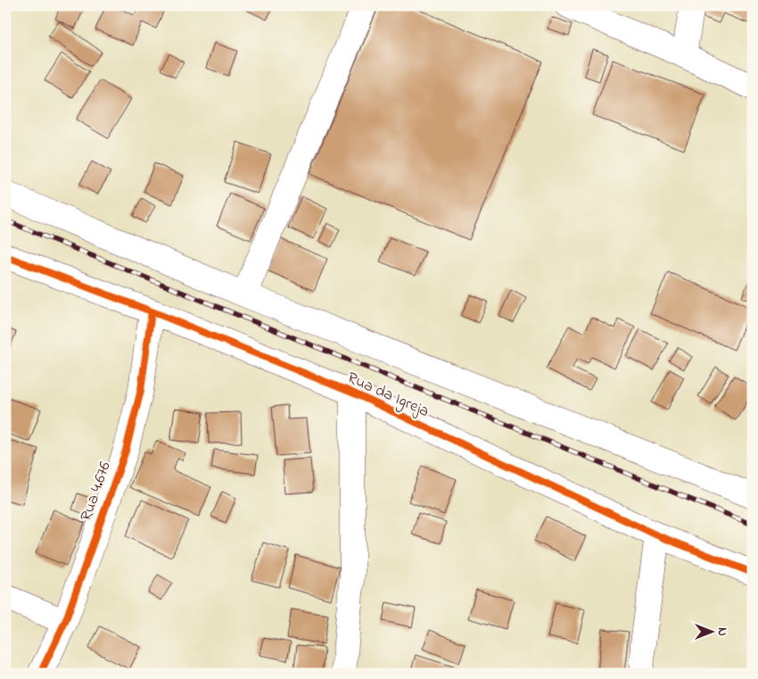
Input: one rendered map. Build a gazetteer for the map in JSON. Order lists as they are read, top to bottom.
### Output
{
  "streets": {
    "street": ["Rua da Igreja", "Rua 4.676"]
  },
  "crossings": [
    ["Rua da Igreja", "Rua 4.676"]
  ],
  "north": "right"
}
